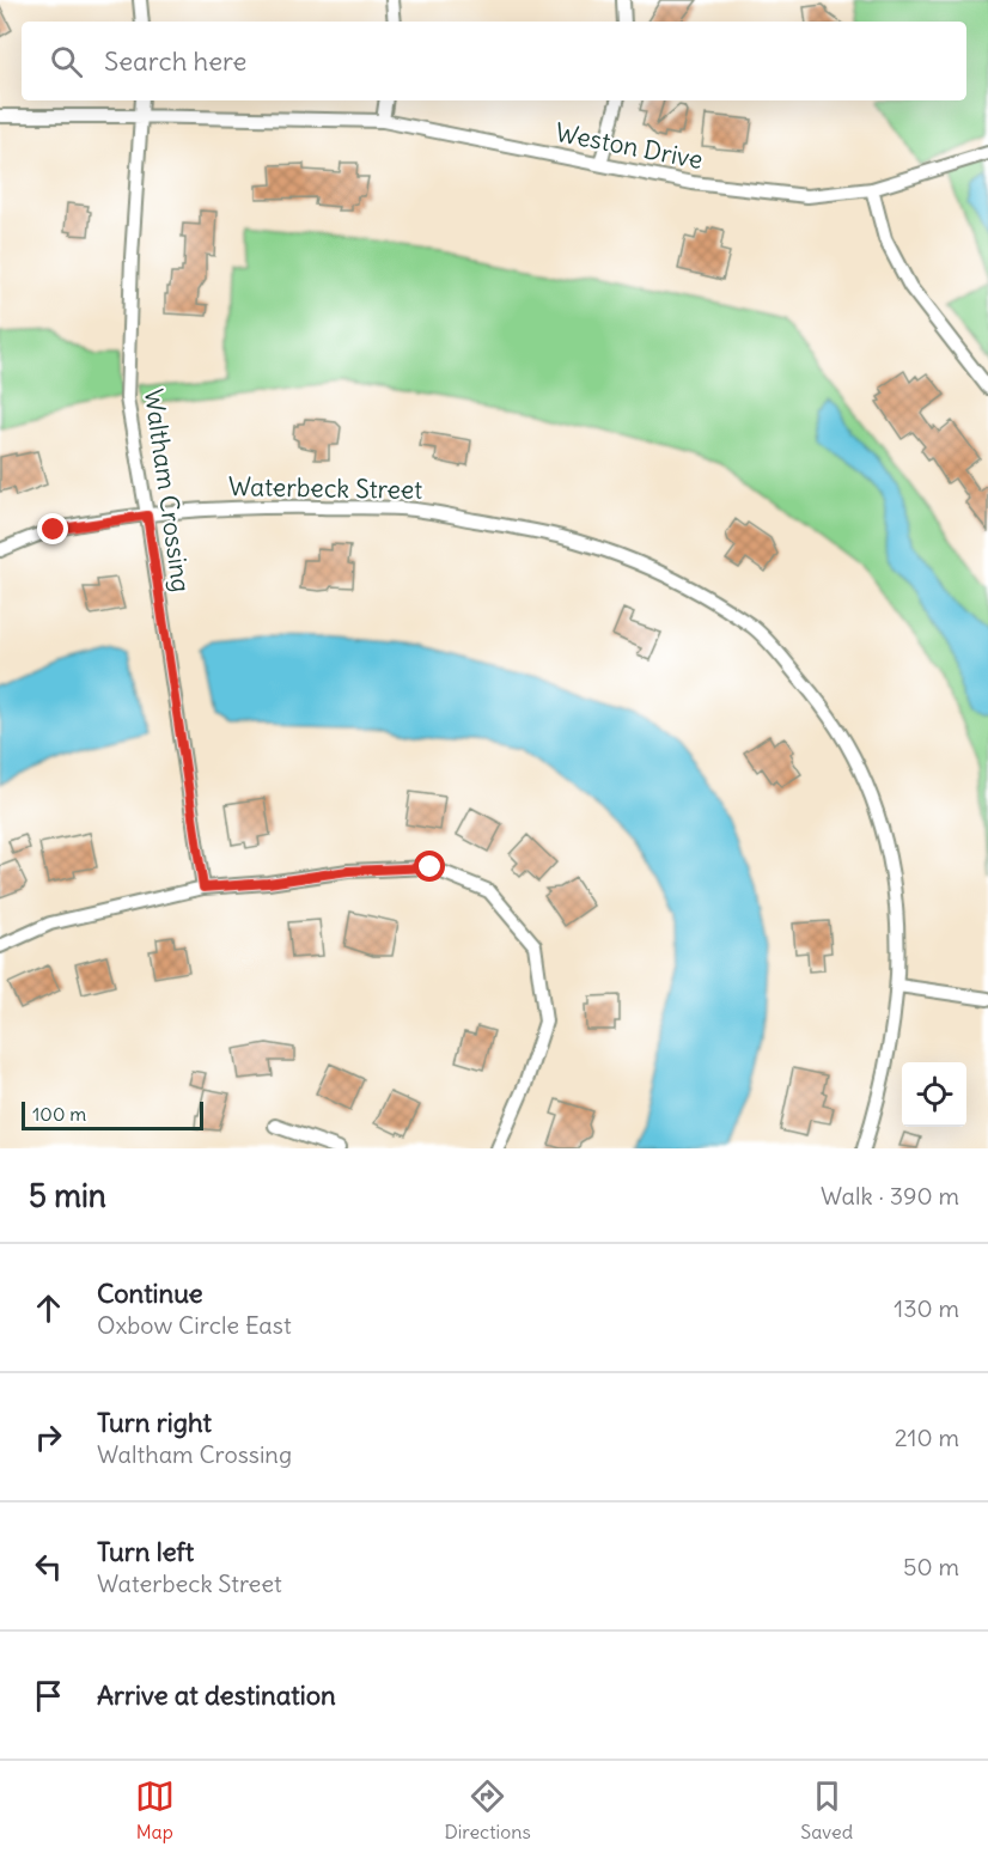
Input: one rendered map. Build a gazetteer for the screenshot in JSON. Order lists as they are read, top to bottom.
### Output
{
  "streets": {
    "street": ["Weston Drive", "Waterbeck Street", "Waltham Crossing"]
  },
  "crossings": [
    ["Weston Drive", "Waltham Crossing"],
    ["Waterbeck Street", "Waltham Crossing"]
  ],
  "scale_bar": "100 m",
  "page": {
    "search": "Search here",
    "scale": "100 m",
    "heading": ["5 min", "Walk · 390 m"],
    "list": [
      ["Continue", "Oxbow Circle East", "130 m"],
      ["Turn right", "Waltham Crossing", "210 m"],
      ["Turn left", "Waterbeck Street", "50 m"],
      "Arrive at destination"
    ],
    "nav": ["Map", "Directions", "Saved"]
  }
}
